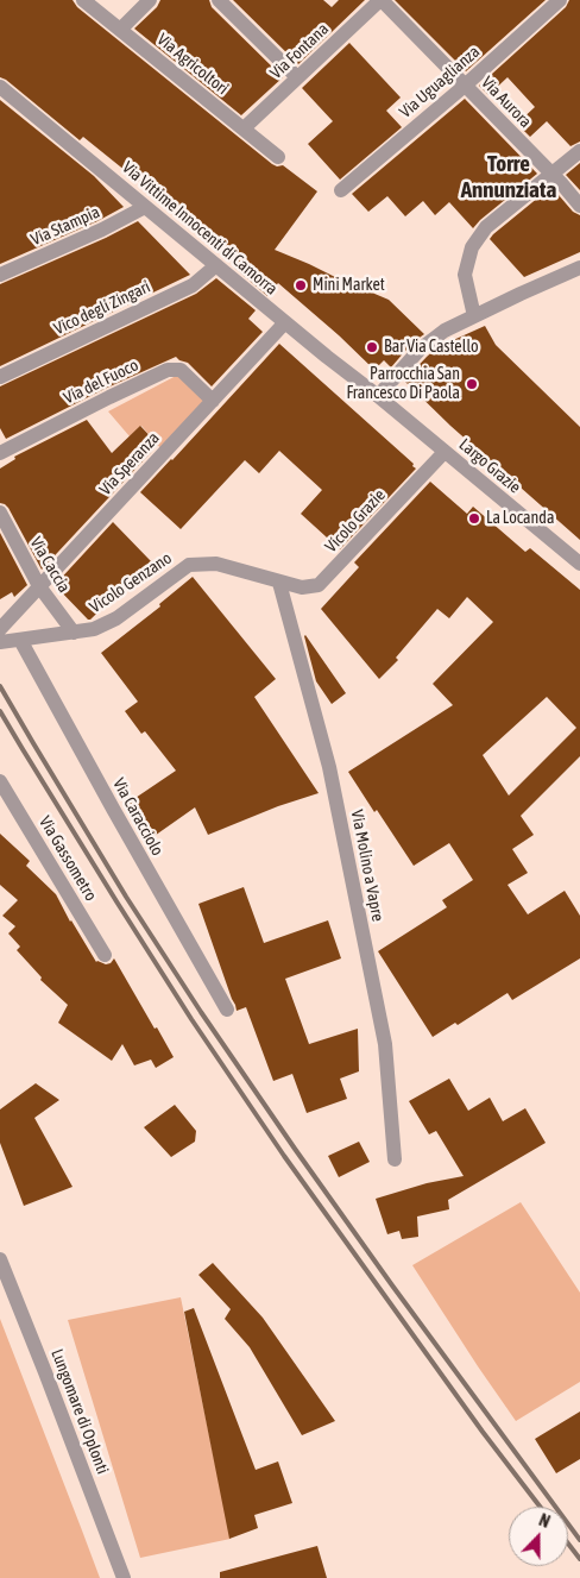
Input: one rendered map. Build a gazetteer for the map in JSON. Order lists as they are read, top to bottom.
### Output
{
  "streets": {
    "street": [
      "Via Fontana",
      "Via Agricoltori",
      "Via Uguaglianza",
      "Via Aurora",
      "Via Stampia",
      "Via Vittime Innocenti di Camorra",
      "Vico degli Zingari",
      "Via del Fuoco",
      "Via Speranza",
      "Largo Grazie",
      "Vicolo Grazie",
      "Via Caccia",
      "Vicolo Genzano",
      "Via Caracciolo",
      "Via Gassometro",
      "Via Molino a Vapre",
      "Lungomare di Oplonti"
    ]
  },
  "crossings": [
    ["Via Fontana", "Via Agricoltori"],
    ["Via Fontana", "Via Aurora"],
    ["Via Uguaglianza", "Via Aurora"],
    ["Via Stampia", "Via Vittime Innocenti di Camorra"],
    ["Via Vittime Innocenti di Camorra", "Vico degli Zingari"],
    ["Via Vittime Innocenti di Camorra", "Via Speranza"],
    ["Via Vittime Innocenti di Camorra", "Largo Grazie"],
    ["Via del Fuoco", "Via Speranza"],
    ["Via Speranza", "Via Caccia"],
    ["Largo Grazie", "Vicolo Grazie"],
    ["Vicolo Grazie", "Vicolo Genzano"],
    ["Vicolo Grazie", "Via Molino a Vapre"],
    ["Via Caccia", "Vicolo Genzano"],
    ["Vicolo Genzano", "Via Caracciolo"],
    ["Vicolo Genzano", "Via Molino a Vapre"]
  ],
  "districts": ["Torre Annunziata"],
  "places": [
    "Mini Market",
    "Bar Via Castello",
    "Parrocchia San Francesco Di Paola",
    "La Locanda"
  ],
  "north": "top"
}
